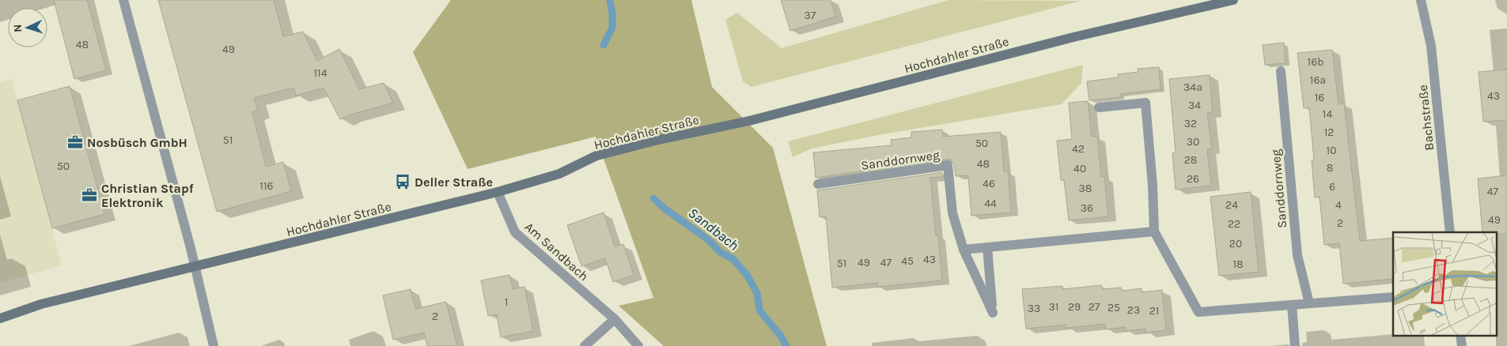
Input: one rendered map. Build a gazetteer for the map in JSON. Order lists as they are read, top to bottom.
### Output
{
  "streets": {
    "street": [
      "Hochdahler Straße",
      "Bachstraße",
      "Sanddornweg",
      "Am Sandbach"
    ]
  },
  "crossings": [
    ["Hochdahler Straße", "Am Sandbach"]
  ],
  "water": ["Sandbach"],
  "places": {
    "office": ["Nosbüsch GmbH", "Christian Stapf Elektronik"],
    "bus stop": ["Deller Straße"]
  },
  "house_numbers": [
    "37",
    "48",
    "49",
    "16b",
    "114",
    "16a",
    "34a",
    "43",
    "16",
    "34",
    "14",
    "32",
    "12",
    "51",
    "30",
    "50",
    "42",
    "10",
    "28",
    "48",
    "50",
    "8",
    "40",
    "26",
    "46",
    "116",
    "6",
    "38",
    "47",
    "44",
    "24",
    "4",
    "36",
    "49",
    "2",
    "22",
    "20",
    "43",
    "45",
    "49",
    "47",
    "51",
    "18",
    "1",
    "31",
    "29",
    "27",
    "25",
    "33",
    "23",
    "21",
    "2"
  ],
  "north": "left"
}
